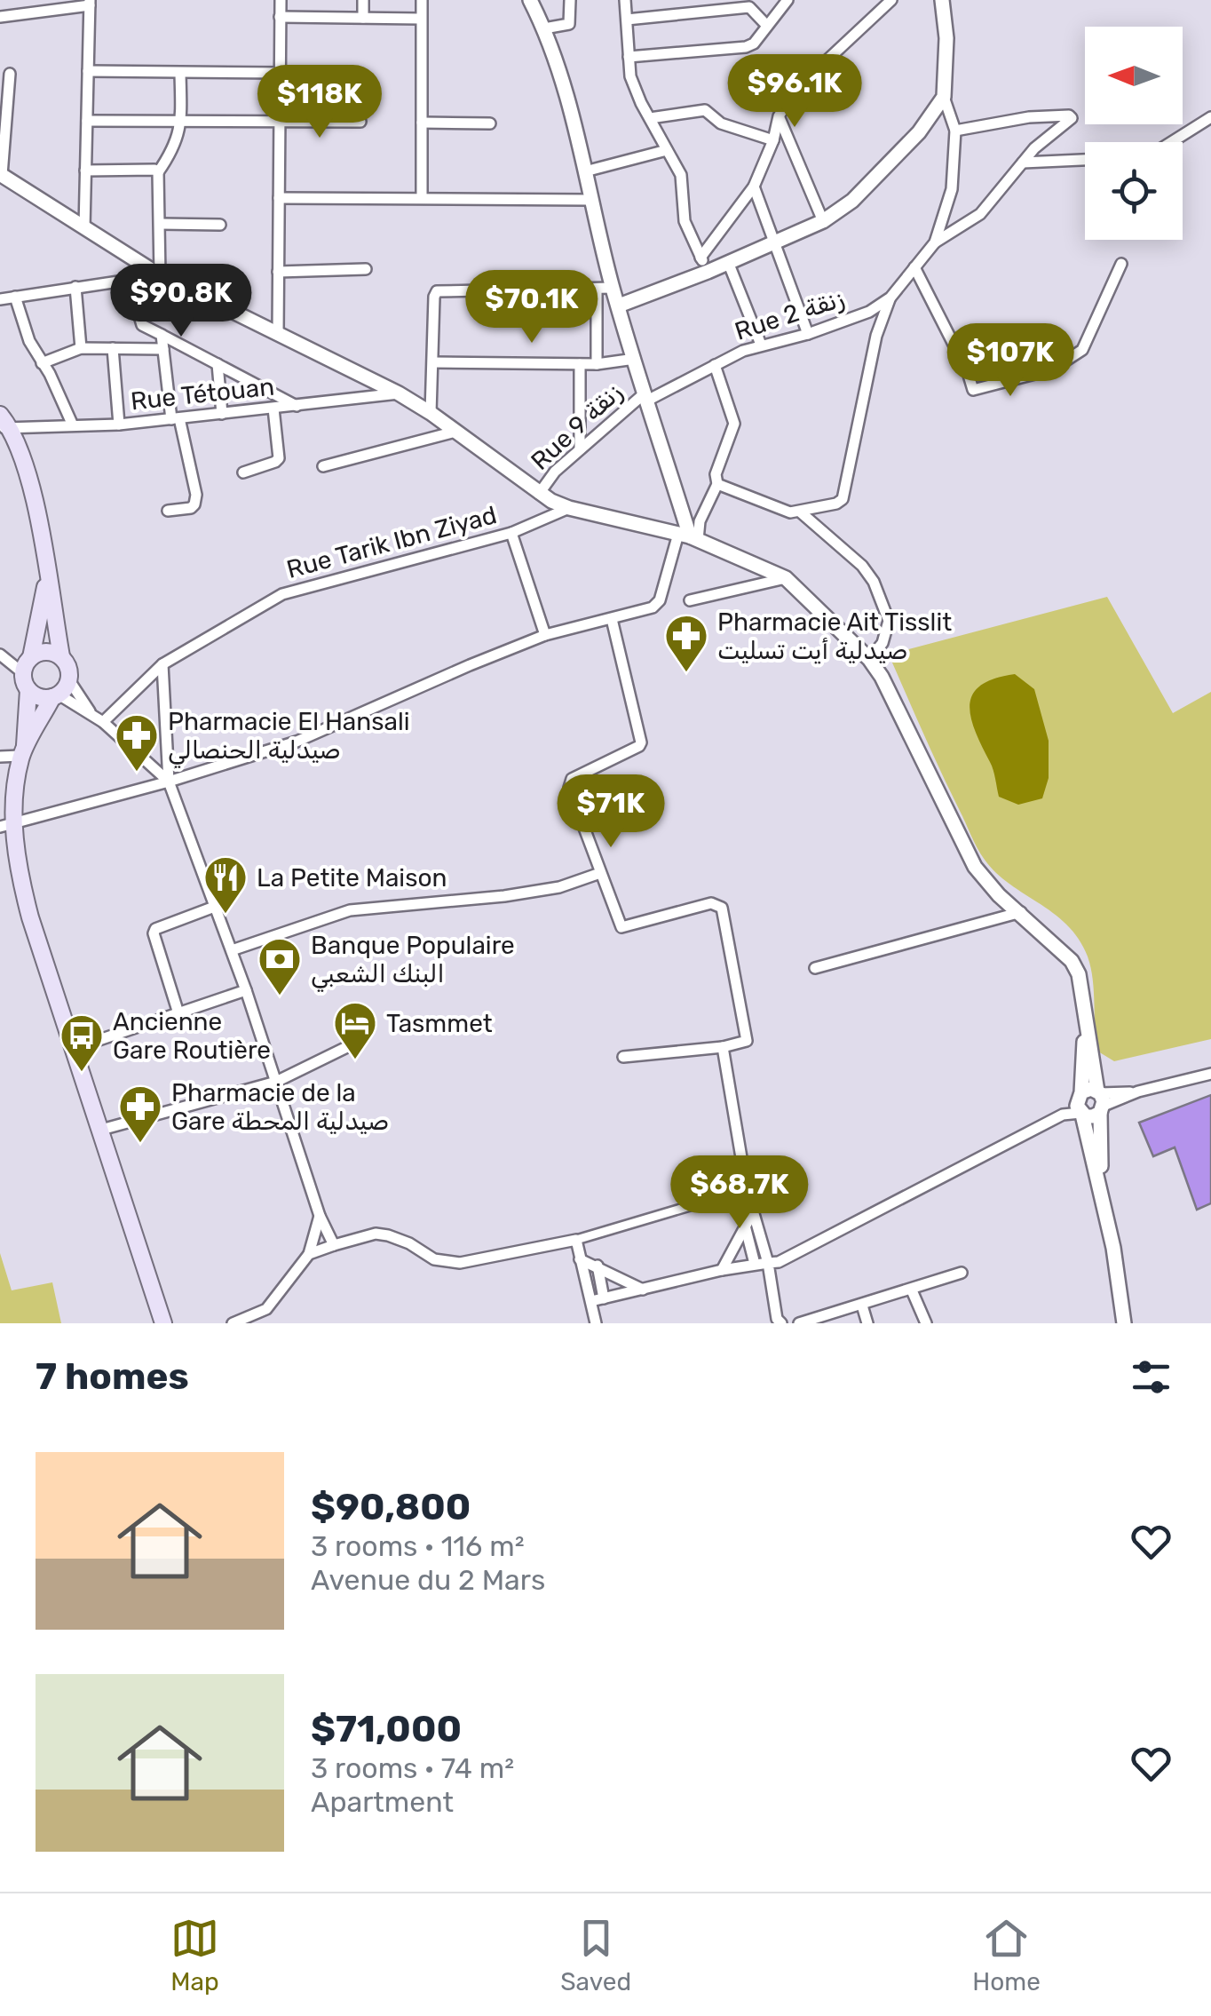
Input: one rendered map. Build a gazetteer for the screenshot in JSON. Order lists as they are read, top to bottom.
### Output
{
  "streets": {
    "street": [
      "Rue 2 زنقة",
      "Rue Tétouan",
      "Rue 9 زنقة",
      "Rue Tarik Ibn Ziyad"
    ]
  },
  "crossings": [
    ["Rue 2 زنقة", "Rue 9 زنقة"]
  ],
  "places": {
    "pharmacy": ["Pharmacie Ait Tisslit صيدلية أيت تسليت", "Pharmacie El Hansali صيدلية الحنصالي", "Pharmacie de la Gare صيدلية المحطة"],
    "restaurant": ["La Petite Maison"],
    "bank": ["Banque Populaire البنك الشعبي"],
    "hotel": ["Tasmmet"],
    "bus stop": ["Ancienne Gare Routière"]
  },
  "north": "left",
  "page": {
    "price": [
      "$96.1K",
      "$118K",
      "$90.8K",
      "$70.1K",
      "$107K",
      "$71K",
      "$68.7K"
    ],
    "heading": "7 homes",
    "list": [
      {
        "name": "$90,800",
        "note": "3 rooms · 116 m² · Avenue du 2 Mars"
      },
      {
        "name": "$71,000",
        "note": "3 rooms · 74 m² · Apartment"
      }
    ],
    "tabs": ["Map", "Saved", "Home"]
  }
}
